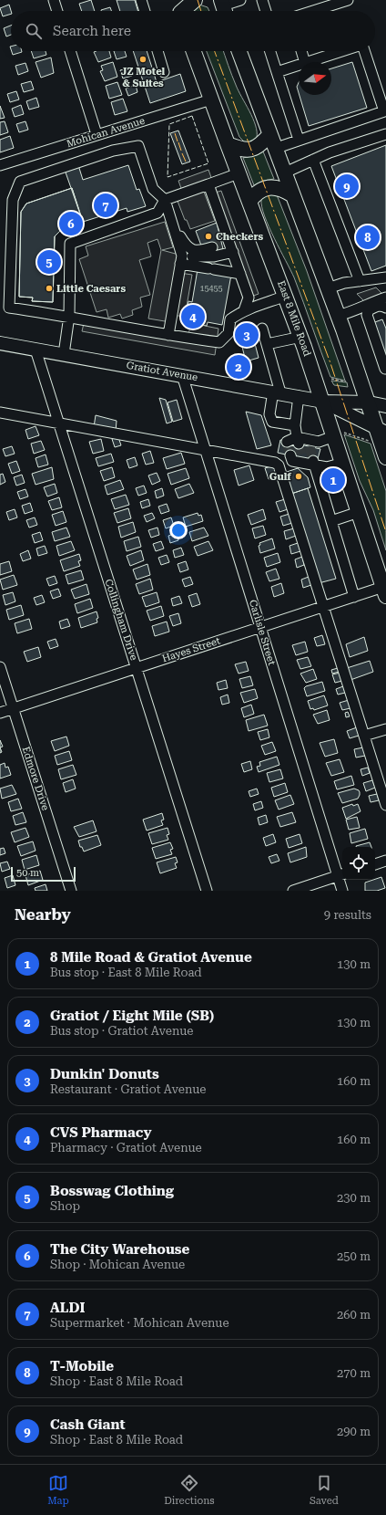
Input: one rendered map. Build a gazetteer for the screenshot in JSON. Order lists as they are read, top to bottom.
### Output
{
  "streets": {
    "highway": ["East 8 Mile Road"],
    "main road": ["Gratiot Avenue"],
    "street": [
      "Mohican Avenue",
      "Collingham Drive",
      "Carlisle Street",
      "Hayes Street",
      "Edmore Drive"
    ]
  },
  "crossings": [
    ["Mohican Avenue", "East 8 Mile Road"],
    ["East 8 Mile Road", "Gratiot Avenue"],
    ["East 8 Mile Road", "Hayes Street"],
    ["Gratiot Avenue", "Collingham Drive"],
    ["Gratiot Avenue", "Carlisle Street"],
    ["Collingham Drive", "Hayes Street"],
    ["Carlisle Street", "Hayes Street"],
    ["Hayes Street", "Edmore Drive"]
  ],
  "places": [
    "JZ Motel & Suites",
    "Checkers",
    "Little Caesars",
    "Gulf"
  ],
  "house_numbers": ["15455"],
  "scale_bar": "50 m",
  "north": "right",
  "page": {
    "search": "Search here",
    "pins": [
      "9",
      "7",
      "6",
      "8",
      "5",
      "4",
      "3",
      "2",
      "1"
    ],
    "scale": "50 m",
    "heading": ["Nearby", "9 results"],
    "list": [
      {
        "mark": "1",
        "name": "8 Mile Road & Gratiot Avenue",
        "note": "Bus stop · East 8 Mile Road",
        "value": "130 m"
      },
      {
        "mark": "2",
        "name": "Gratiot / Eight Mile (SB)",
        "note": "Bus stop · Gratiot Avenue",
        "value": "130 m"
      },
      {
        "mark": "3",
        "name": "Dunkin' Donuts",
        "note": "Restaurant · Gratiot Avenue",
        "value": "160 m"
      },
      {
        "mark": "4",
        "name": "CVS Pharmacy",
        "note": "Pharmacy · Gratiot Avenue",
        "value": "160 m"
      },
      {
        "mark": "5",
        "name": "Bosswag Clothing",
        "note": "Shop",
        "value": "230 m"
      },
      {
        "mark": "6",
        "name": "The City Warehouse",
        "note": "Shop · Mohican Avenue",
        "value": "250 m"
      },
      {
        "mark": "7",
        "name": "ALDI",
        "note": "Supermarket · Mohican Avenue",
        "value": "260 m"
      },
      {
        "mark": "8",
        "name": "T-Mobile",
        "note": "Shop · East 8 Mile Road",
        "value": "270 m"
      },
      {
        "mark": "9",
        "name": "Cash Giant",
        "note": "Shop · East 8 Mile Road",
        "value": "290 m"
      }
    ],
    "nav": ["Map", "Directions", "Saved"]
  }
}
